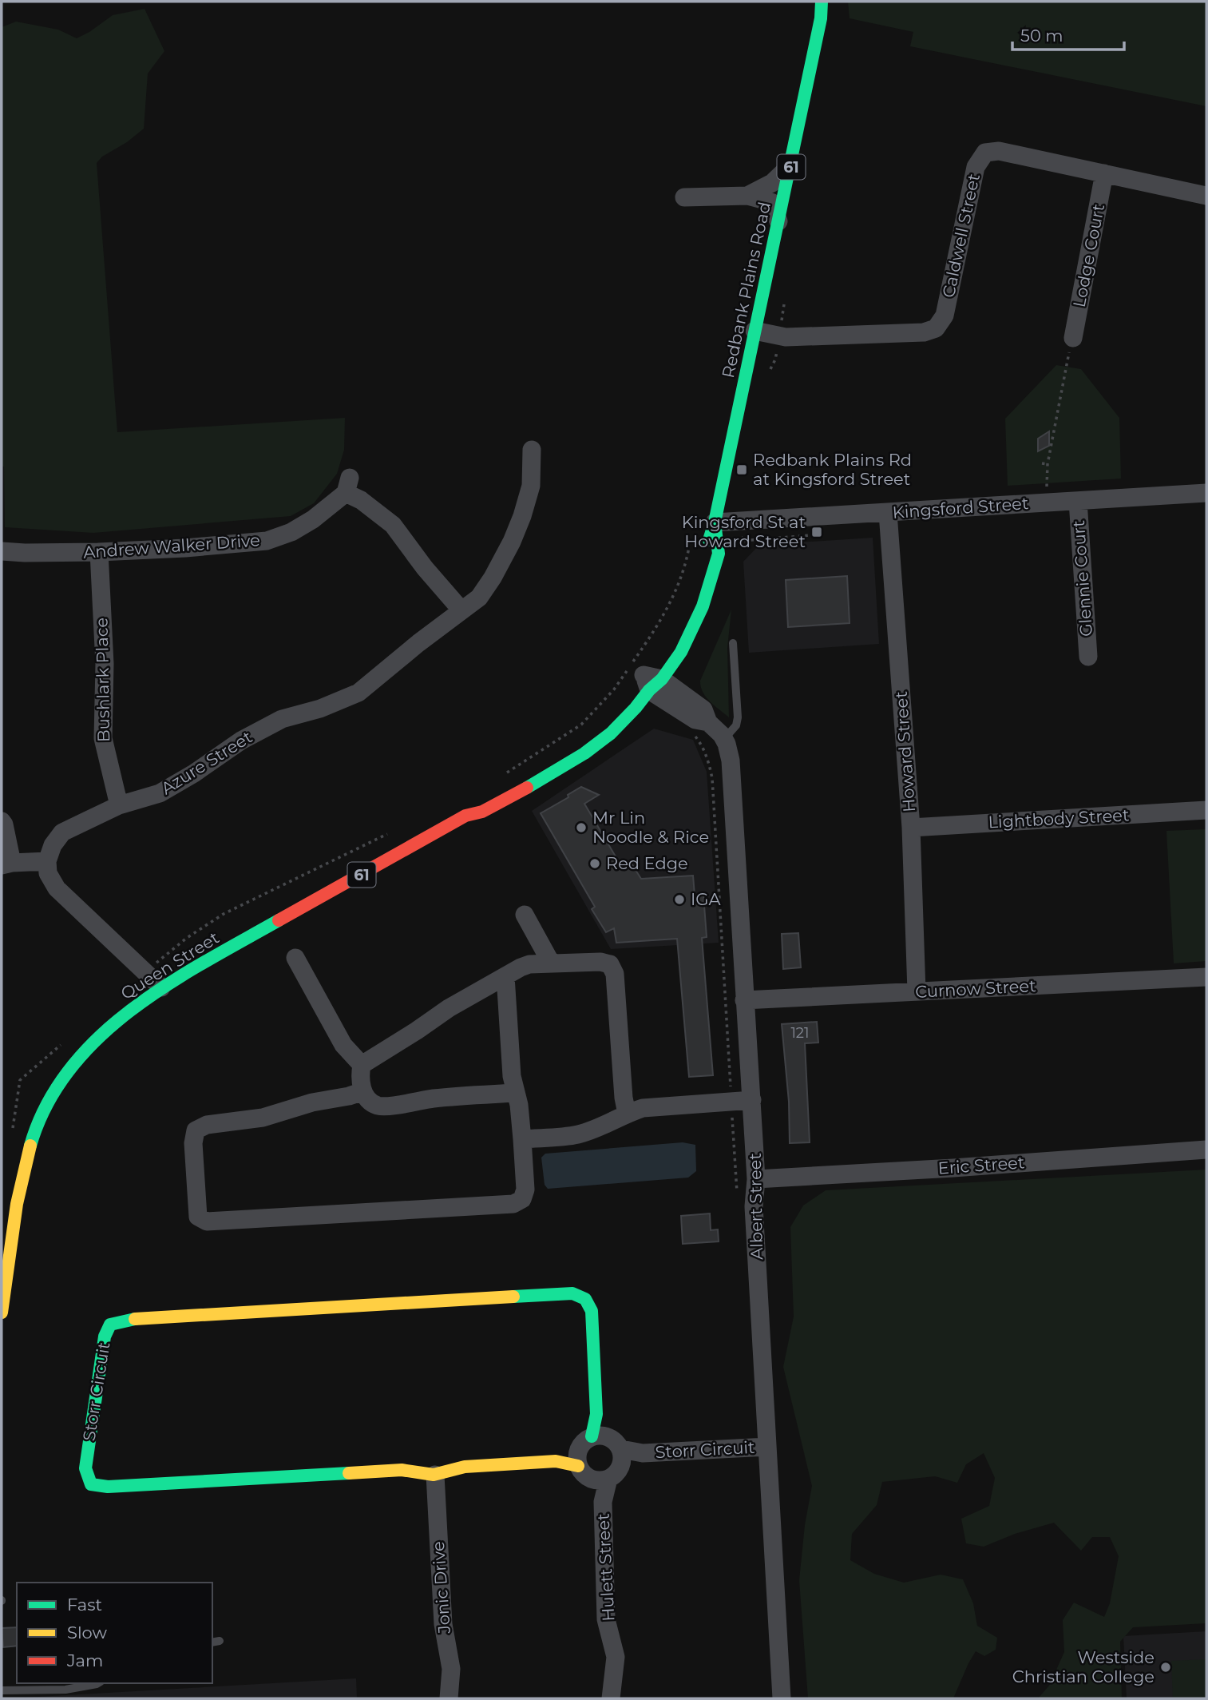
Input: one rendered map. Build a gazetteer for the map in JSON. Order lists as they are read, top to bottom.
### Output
{
  "streets": {
    "main road": [
      "61",
      "Redbank Plains Road",
      "Queen Street",
      "Storr Circuit"
    ],
    "street": [
      "Caldwell Street",
      "Lodge Court",
      "Kingsford Street",
      "Andrew Walker Drive",
      "Glennie Court",
      "Bushlark Place",
      "Howard Street",
      "Azure Street",
      "Lightbody Street",
      "Curnow Street",
      "Eric Street",
      "Albert Street",
      "Hulett Street",
      "Jonic Drive"
    ]
  },
  "crossings": [
    ["Caldwell Street", "Lodge Court"],
    ["Caldwell Street", "Redbank Plains Road"],
    ["Redbank Plains Road", "Queen Street"],
    ["Kingsford Street", "Glennie Court"],
    ["Kingsford Street", "Howard Street"],
    ["Kingsford Street", "Queen Street"],
    ["Andrew Walker Drive", "Bushlark Place"],
    ["Andrew Walker Drive", "Azure Street"],
    ["Bushlark Place", "Azure Street"],
    ["Howard Street", "Lightbody Street"],
    ["Howard Street", "Curnow Street"],
    ["Curnow Street", "Albert Street"],
    ["Eric Street", "Albert Street"],
    ["Albert Street", "Storr Circuit"],
    ["Storr Circuit", "Hulett Street"],
    ["Storr Circuit", "Jonic Drive"]
  ],
  "places": {
    "transit": ["Redbank Plains Rd at Kingsford Street", "Kingsford St at Howard Street"],
    "other": [
      "Mr Lin Noodle & Rice",
      "Red Edge",
      "IGA",
      "Westside Christian College"
    ]
  },
  "house_numbers": ["121"],
  "legend": ["Fast", "Slow", "Jam"],
  "scale_bar": "50 m"
}
